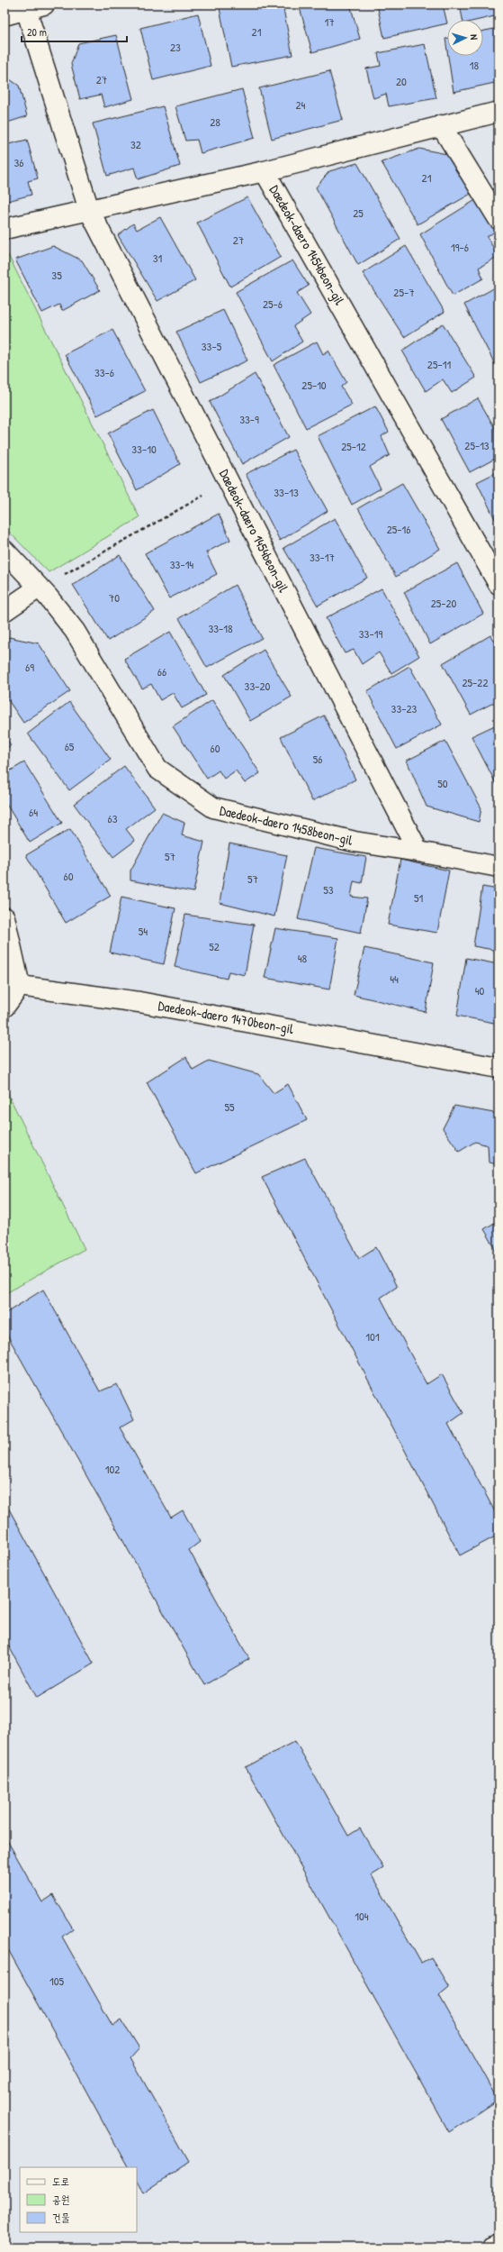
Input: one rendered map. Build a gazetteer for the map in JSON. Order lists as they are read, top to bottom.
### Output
{
  "streets": {
    "street": ["Daedeok-daero 1454beon-gil", "Daedeok-daero 1458beon-gil", "Daedeok-daero 1470beon-gil"]
  },
  "crossings": [
    ["Daedeok-daero 1454beon-gil", "Daedeok-daero 1458beon-gil"]
  ],
  "house_numbers": [
    "17",
    "21",
    "23",
    "18",
    "27",
    "20",
    "24",
    "28",
    "32",
    "36",
    "21",
    "25",
    "27",
    "19-6",
    "31",
    "35",
    "25-7",
    "25-6",
    "33-5",
    "25-11",
    "33-6",
    "25-10",
    "33-9",
    "25-13",
    "25-12",
    "33-10",
    "33-13",
    "25-16",
    "33-17",
    "33-14",
    "70",
    "25-20",
    "33-18",
    "33-19",
    "69",
    "66",
    "25-22",
    "33-20",
    "33-23",
    "65",
    "60",
    "56",
    "50",
    "64",
    "63",
    "57",
    "60",
    "57",
    "53",
    "51",
    "54",
    "52",
    "48",
    "44",
    "40",
    "55",
    "101",
    "102",
    "104",
    "105"
  ],
  "legend": ["도로", "공원", "건물"],
  "scale_bar": "20 m",
  "north": "right"
}
